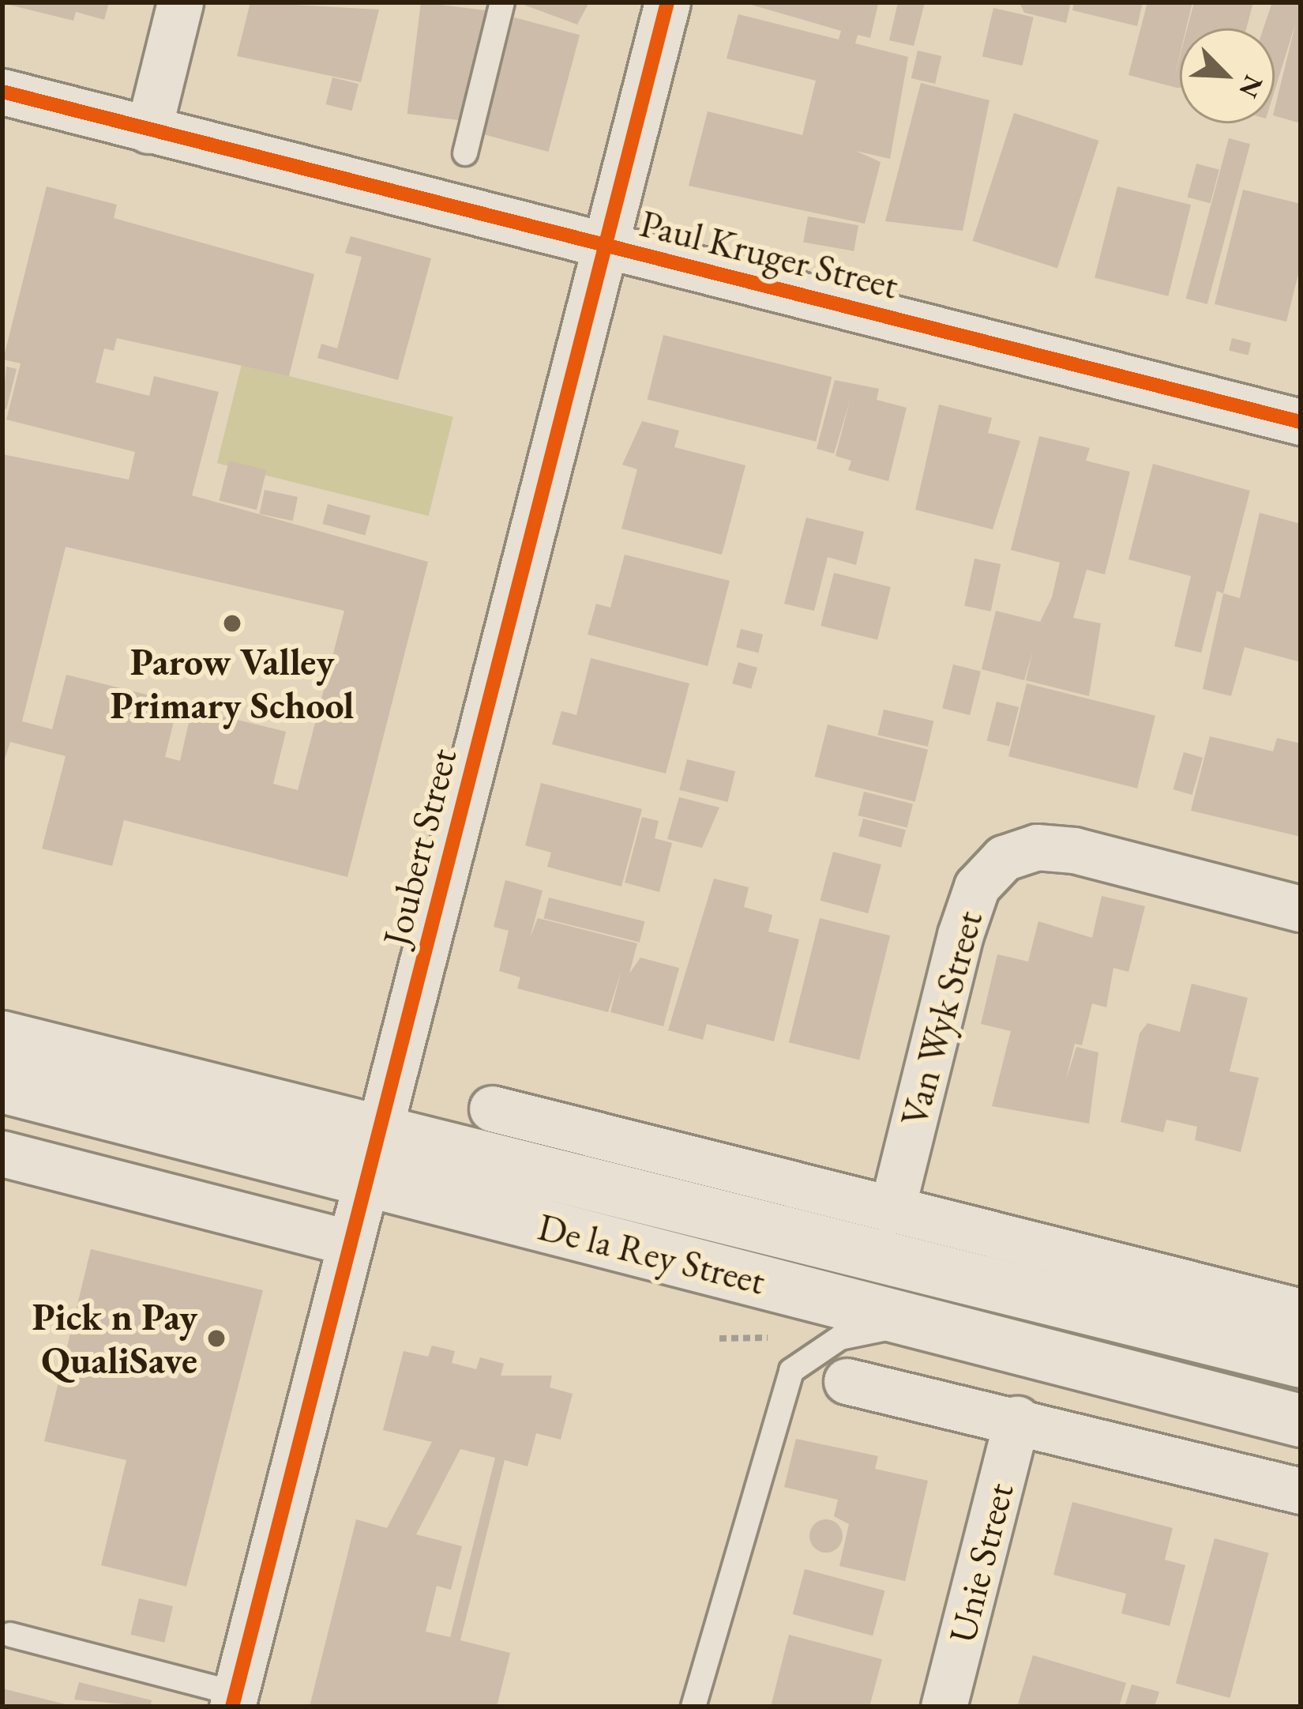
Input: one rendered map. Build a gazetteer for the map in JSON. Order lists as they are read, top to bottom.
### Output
{
  "streets": {
    "main road": ["De la Rey Street"],
    "street": [
      "Paul Kruger Street",
      "Joubert Street",
      "Van Wyk Street",
      "Unie Street"
    ]
  },
  "crossings": [
    ["Paul Kruger Street", "Joubert Street"],
    ["Joubert Street", "De la Rey Street"]
  ],
  "places": ["Parow Valley Primary School", "Pick n Pay QualiSave"],
  "north": "bottom right"
}
